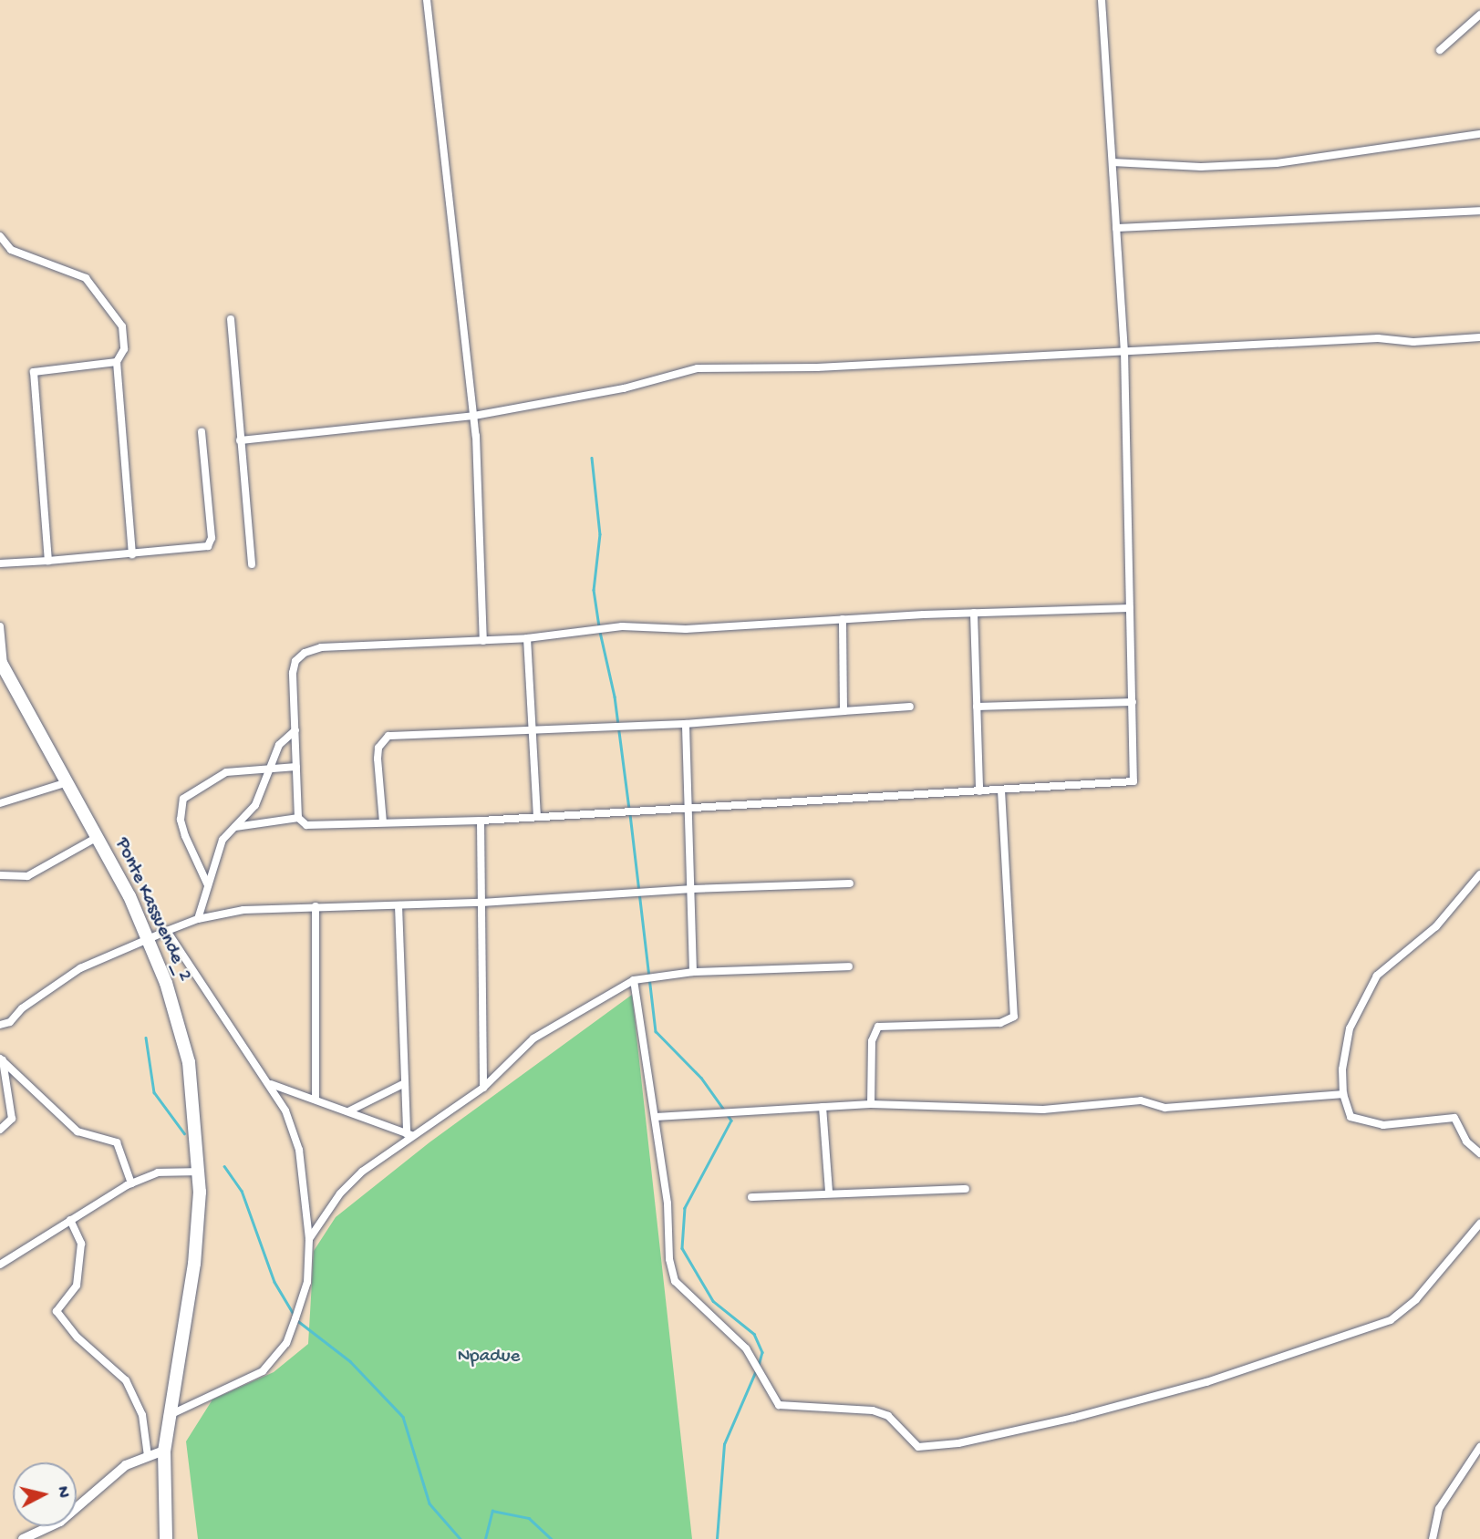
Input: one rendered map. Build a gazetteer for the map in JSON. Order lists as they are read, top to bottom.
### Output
{
  "streets": {
    "highway": ["Ponte Kassuende_2"]
  },
  "parks": ["Npadue"],
  "north": "right"
}
